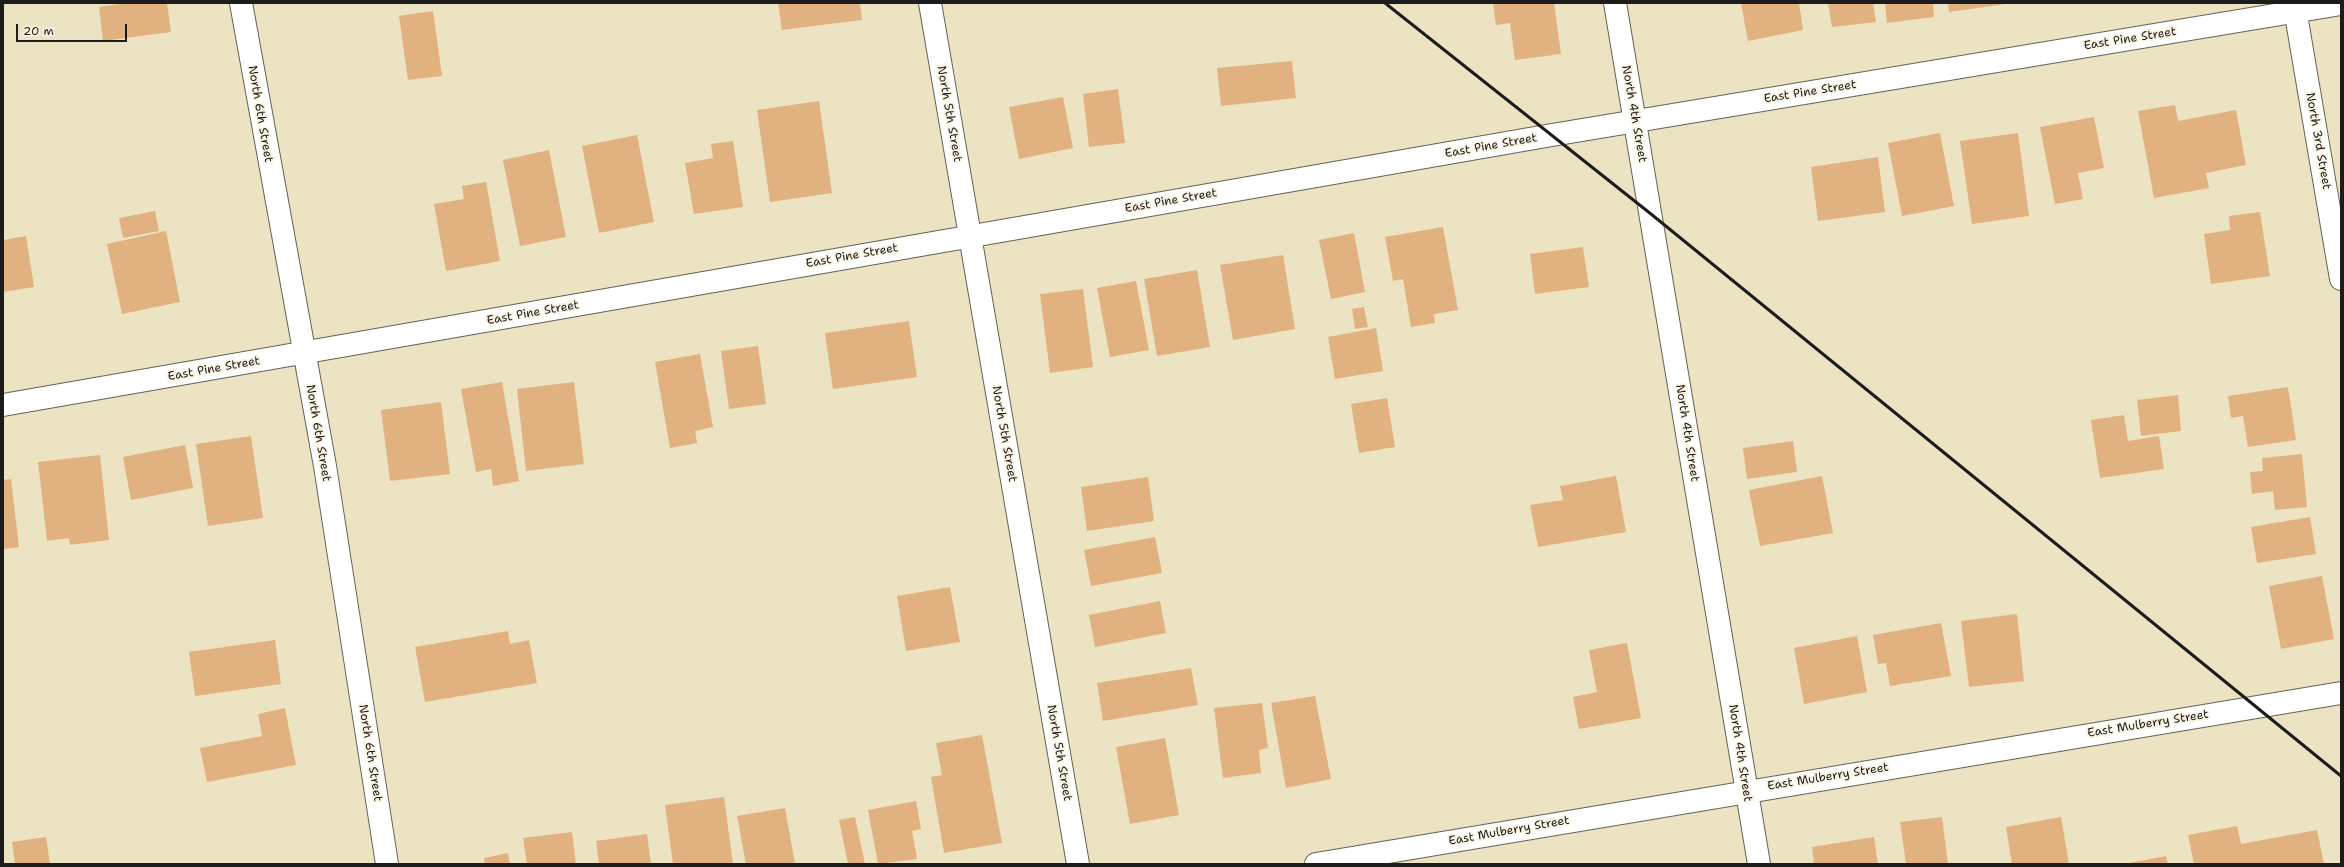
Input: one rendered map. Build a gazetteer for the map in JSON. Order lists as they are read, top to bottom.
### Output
{
  "streets": {
    "street": [
      "East Pine Street",
      "North 6th Street",
      "North 5th Street",
      "North 4th Street",
      "North 3rd Street",
      "East Mulberry Street"
    ]
  },
  "crossings": [
    ["East Pine Street", "North 6th Street"],
    ["East Pine Street", "North 5th Street"],
    ["East Pine Street", "North 4th Street"],
    ["East Pine Street", "North 3rd Street"],
    ["North 4th Street", "East Mulberry Street"]
  ],
  "scale_bar": "20 m"
}
